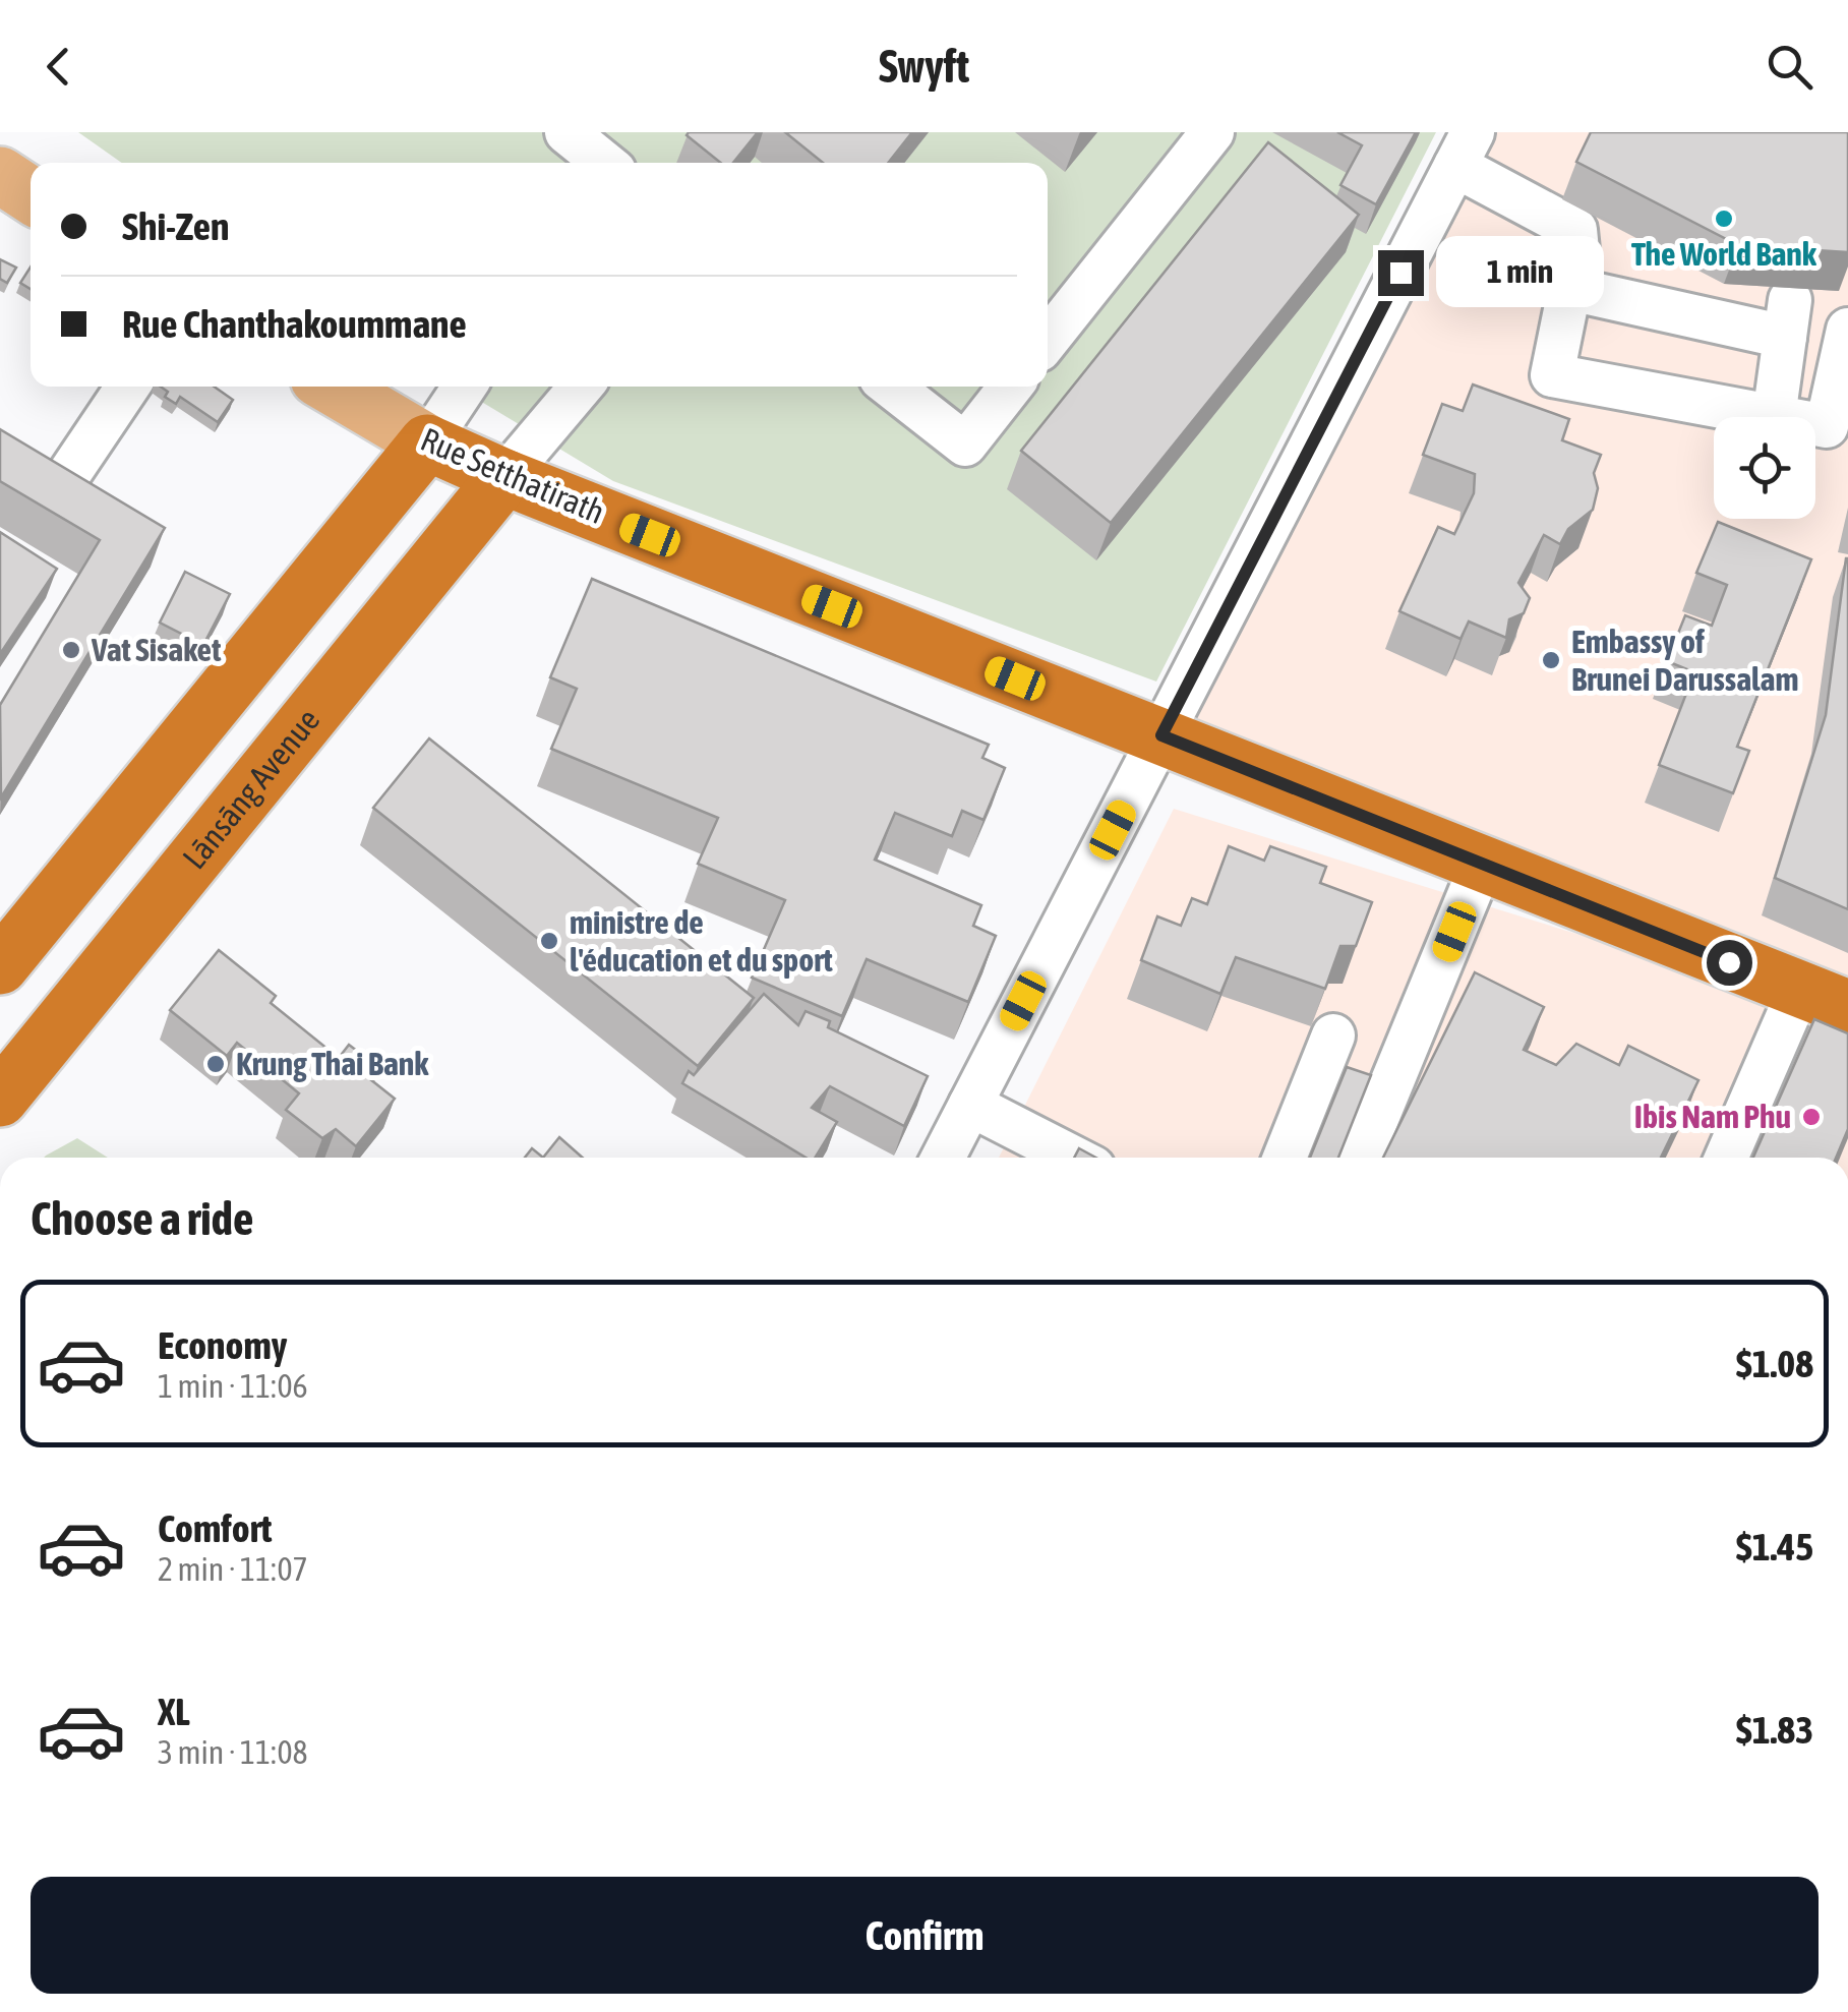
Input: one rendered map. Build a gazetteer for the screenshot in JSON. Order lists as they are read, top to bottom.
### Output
{
  "streets": {
    "highway": ["Rue Setthatirath", "Lānsāng Avenue"]
  },
  "crossings": [
    ["Rue Setthatirath", "Lānsāng Avenue"]
  ],
  "places": [
    "The World Bank",
    "Vat Sisaket",
    "Embassy of Brunei Darussalam",
    "ministre de l'éducation et du sport",
    "Krung Thai Bank",
    "Ibis Nam Phu"
  ],
  "page": {
    "header": "Swyft",
    "banner": ["Shi-Zen", "Rue Chanthakoummane"],
    "bubble": "1 min",
    "heading": "Choose a ride",
    "list": [
      {
        "name": "Economy",
        "note": "1 min · 11:06",
        "value": "$1.08"
      },
      {
        "name": "Comfort",
        "note": "2 min · 11:07",
        "value": "$1.45"
      },
      {
        "name": "XL",
        "note": "3 min · 11:08",
        "value": "$1.83"
      }
    ],
    "buttons": "Confirm"
  }
}
